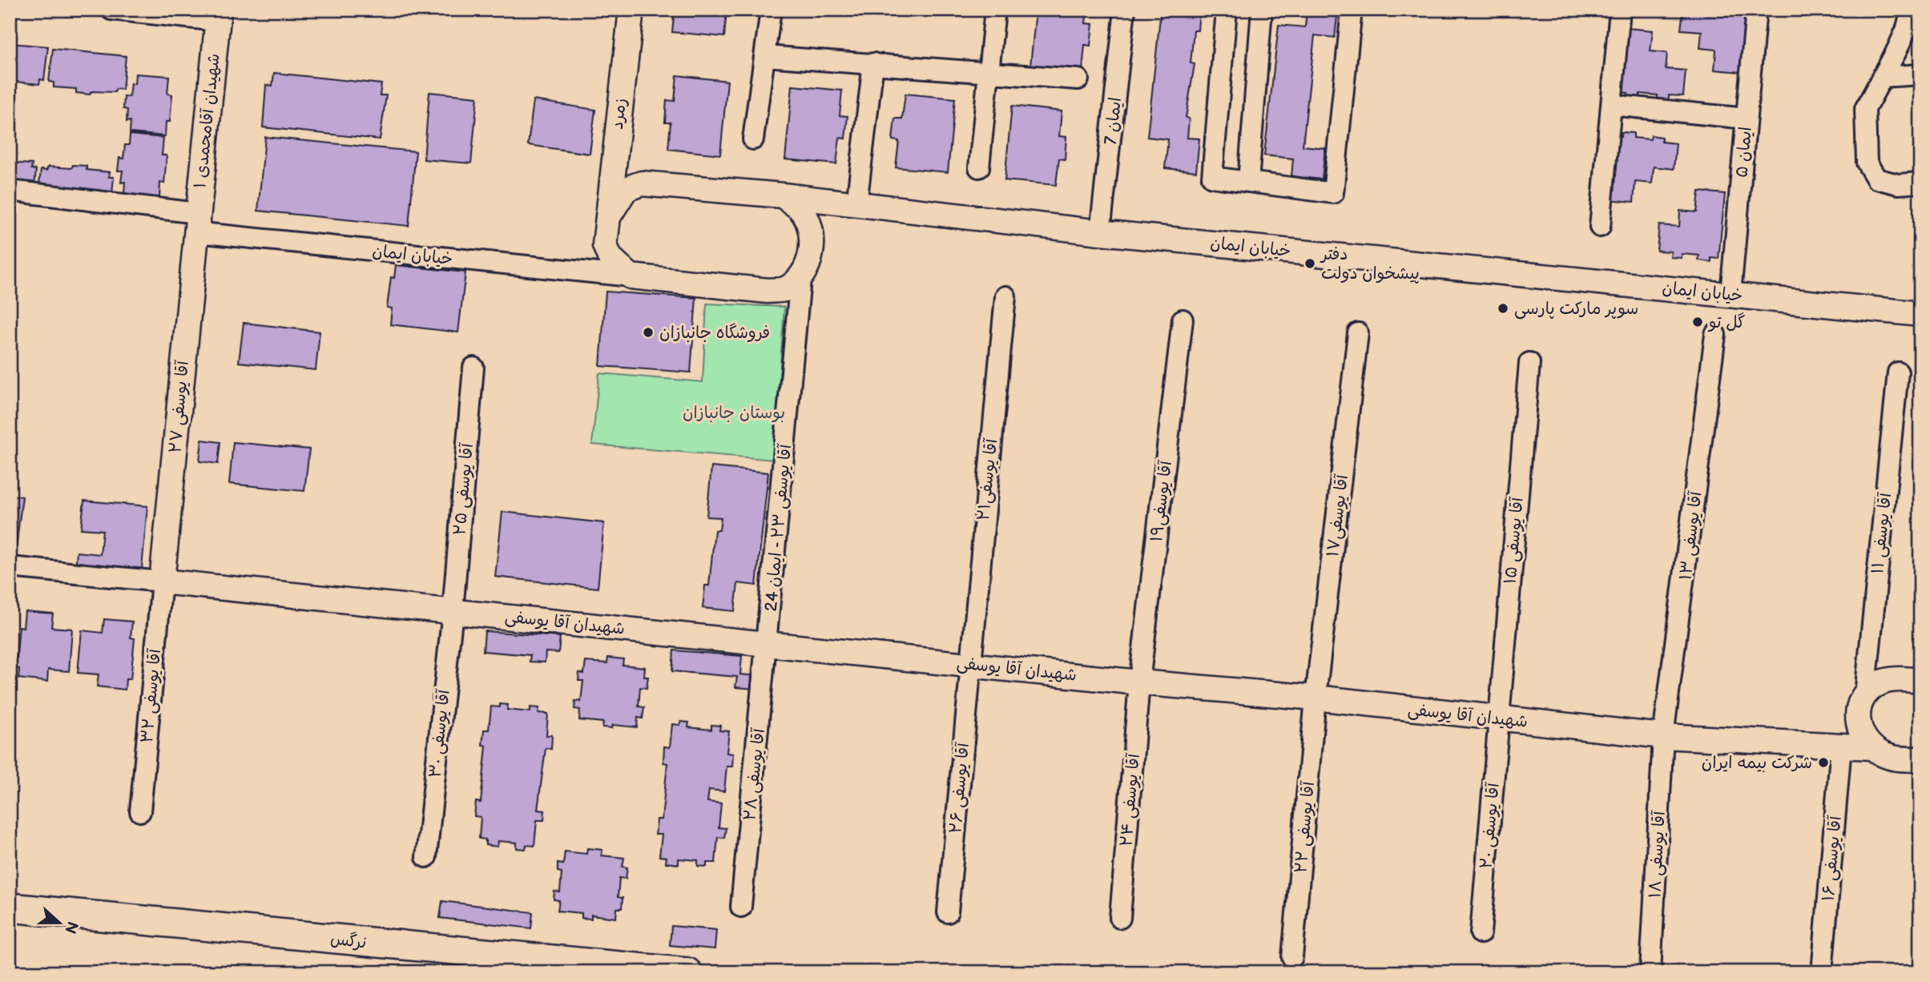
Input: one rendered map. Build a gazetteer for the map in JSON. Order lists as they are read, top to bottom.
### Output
{
  "streets": {
    "main road": ["نرگس"],
    "street": [
      "زمرد",
      "شهیدان آقامحمدی ۱",
      "ایمان 7",
      "ایمان ۵",
      "خیابان ایمان",
      "آقا یوسفی ۲۷",
      "آقا یوسفی۲۱",
      "آقا یوسفی ۲۵",
      "آقا یوسفی۱۹",
      "آقا یوسفی۱۷",
      "آقا یوسفی ۲۳ - ایمان 24",
      "آقا یوسفی ۱۱",
      "آقا یوسفی ۱۳",
      "آقا یوسفی ۱۵",
      "شهیدان آقا یوسفی",
      "آقا یوسفی ۳۲",
      "آقا یوسفی ۳۰",
      "آقا یوسفی ۲۸",
      "آقا یوسفی ۲۶",
      "آقا یوسفی ۲۴",
      "آقا یوسفی ۲۰",
      "آقا یوسفی ۲۲",
      "آقا یوسفی ۱۸",
      "آقا یوسفی ۱۶"
    ]
  },
  "crossings": [
    ["شهیدان آقامحمدی ۱", "خیابان ایمان"],
    ["شهیدان آقامحمدی ۱", "آقا یوسفی ۲۷"],
    ["ایمان 7", "خیابان ایمان"],
    ["ایمان ۵", "خیابان ایمان"],
    ["خیابان ایمان", "آقا یوسفی ۲۷"],
    ["آقا یوسفی ۲۷", "شهیدان آقا یوسفی"],
    ["آقا یوسفی ۲۷", "آقا یوسفی ۳۲"],
    ["آقا یوسفی۲۱", "شهیدان آقا یوسفی"],
    ["آقا یوسفی۲۱", "آقا یوسفی ۲۶"],
    ["آقا یوسفی ۲۵", "شهیدان آقا یوسفی"],
    ["آقا یوسفی ۲۵", "آقا یوسفی ۳۰"],
    ["آقا یوسفی۱۹", "شهیدان آقا یوسفی"],
    ["آقا یوسفی۱۹", "آقا یوسفی ۲۴"],
    ["آقا یوسفی۱۷", "شهیدان آقا یوسفی"],
    ["آقا یوسفی۱۷", "آقا یوسفی ۲۲"],
    ["آقا یوسفی ۲۳ - ایمان 24", "شهیدان آقا یوسفی"],
    ["آقا یوسفی ۲۳ - ایمان 24", "آقا یوسفی ۲۸"],
    ["آقا یوسفی ۱۳", "شهیدان آقا یوسفی"],
    ["آقا یوسفی ۱۳", "آقا یوسفی ۱۸"],
    ["آقا یوسفی ۱۵", "شهیدان آقا یوسفی"],
    ["آقا یوسفی ۱۵", "آقا یوسفی ۲۰"],
    ["شهیدان آقا یوسفی", "آقا یوسفی ۳۲"],
    ["شهیدان آقا یوسفی", "آقا یوسفی ۳۰"],
    ["شهیدان آقا یوسفی", "آقا یوسفی ۲۸"],
    ["شهیدان آقا یوسفی", "آقا یوسفی ۲۶"],
    ["شهیدان آقا یوسفی", "آقا یوسفی ۲۴"],
    ["شهیدان آقا یوسفی", "آقا یوسفی ۲۰"],
    ["شهیدان آقا یوسفی", "آقا یوسفی ۲۲"],
    ["شهیدان آقا یوسفی", "آقا یوسفی ۱۸"],
    ["شهیدان آقا یوسفی", "آقا یوسفی ۱۶"]
  ],
  "parks": ["بوستان جانبازان"],
  "places": [
    "دفتر پیشخوان دولت",
    "سوپر مارکت پارسی",
    "گل تو",
    "فروشگاه جانبازان",
    "شرکت بیمه ایران"
  ],
  "north": "right"
}
